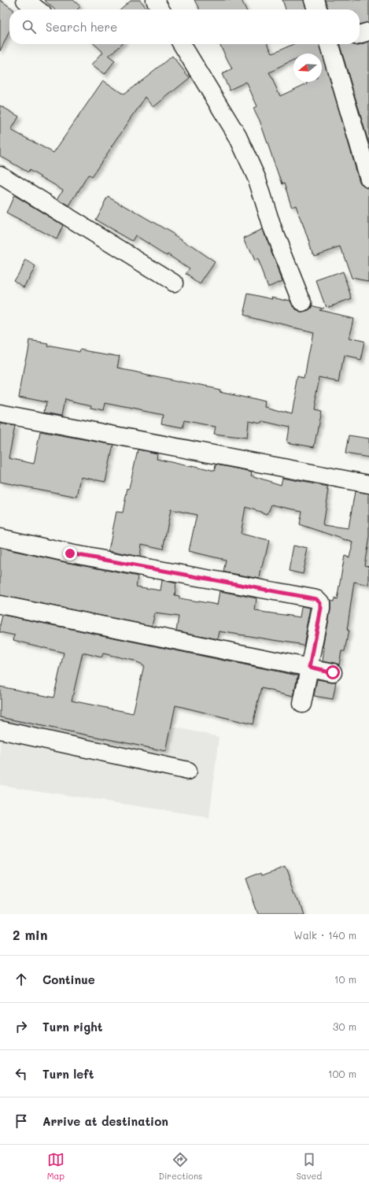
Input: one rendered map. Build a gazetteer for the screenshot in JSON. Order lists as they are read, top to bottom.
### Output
{
  "north": "left",
  "page": {
    "search": "Search here",
    "heading": ["2 min", "Walk · 140 m"],
    "list": [
      ["Continue", "10 m"],
      ["Turn right", "30 m"],
      ["Turn left", "100 m"],
      "Arrive at destination"
    ],
    "nav": ["Map", "Directions", "Saved"]
  }
}
